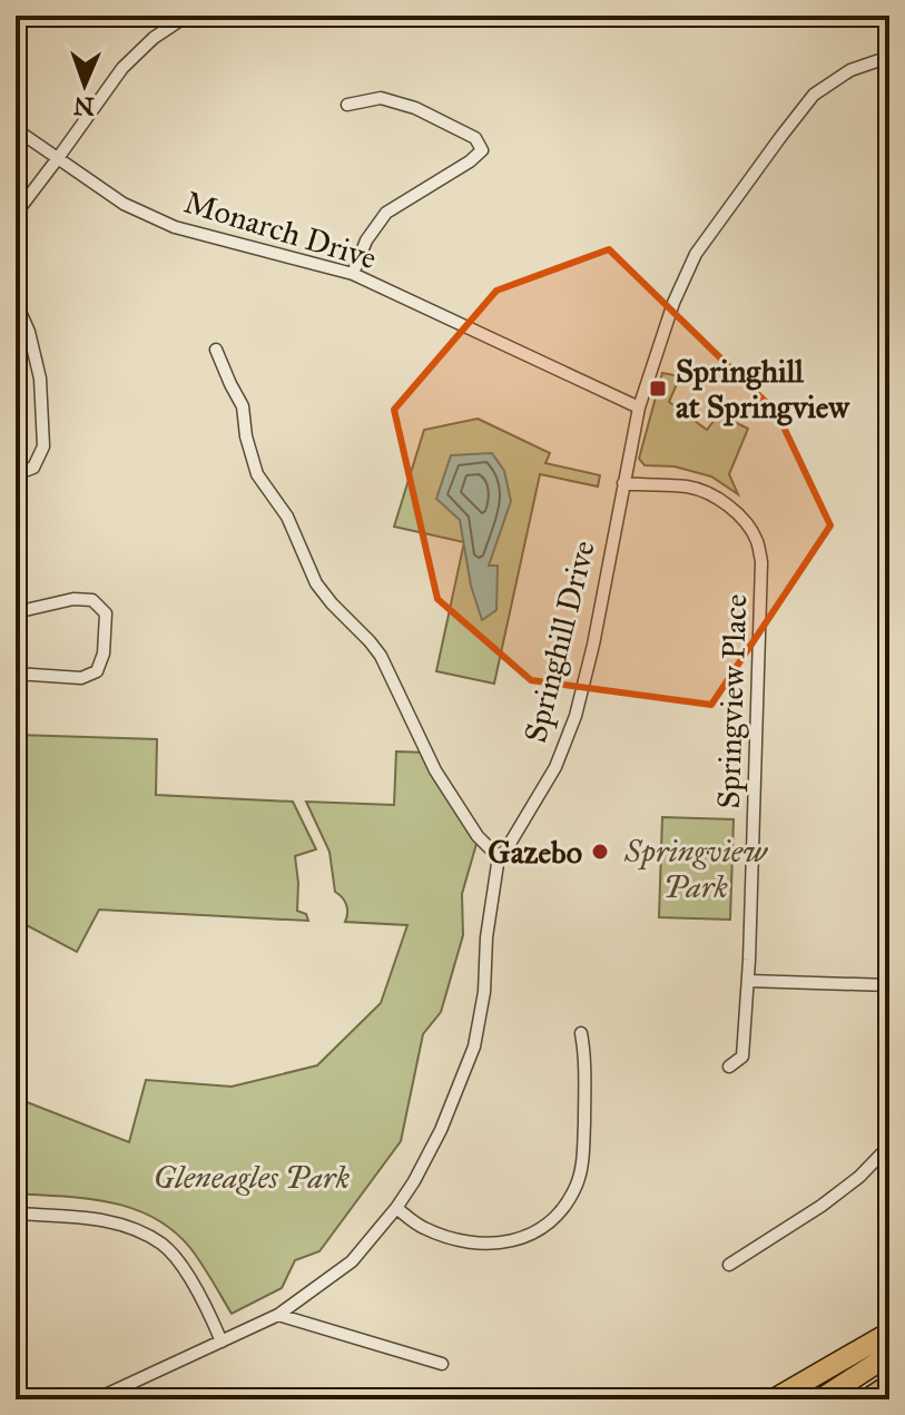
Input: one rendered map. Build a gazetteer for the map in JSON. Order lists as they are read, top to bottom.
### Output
{
  "streets": {
    "street": ["Monarch Drive", "Springhill Drive", "Springview Place"]
  },
  "crossings": [
    ["Monarch Drive", "Springhill Drive"],
    ["Springhill Drive", "Springview Place"]
  ],
  "parks": ["Springview Park", "Gleneagles Park"],
  "places": {
    "transit": ["Springhill at Springview"],
    "other": ["Gazebo"]
  },
  "north": "bottom"
}
